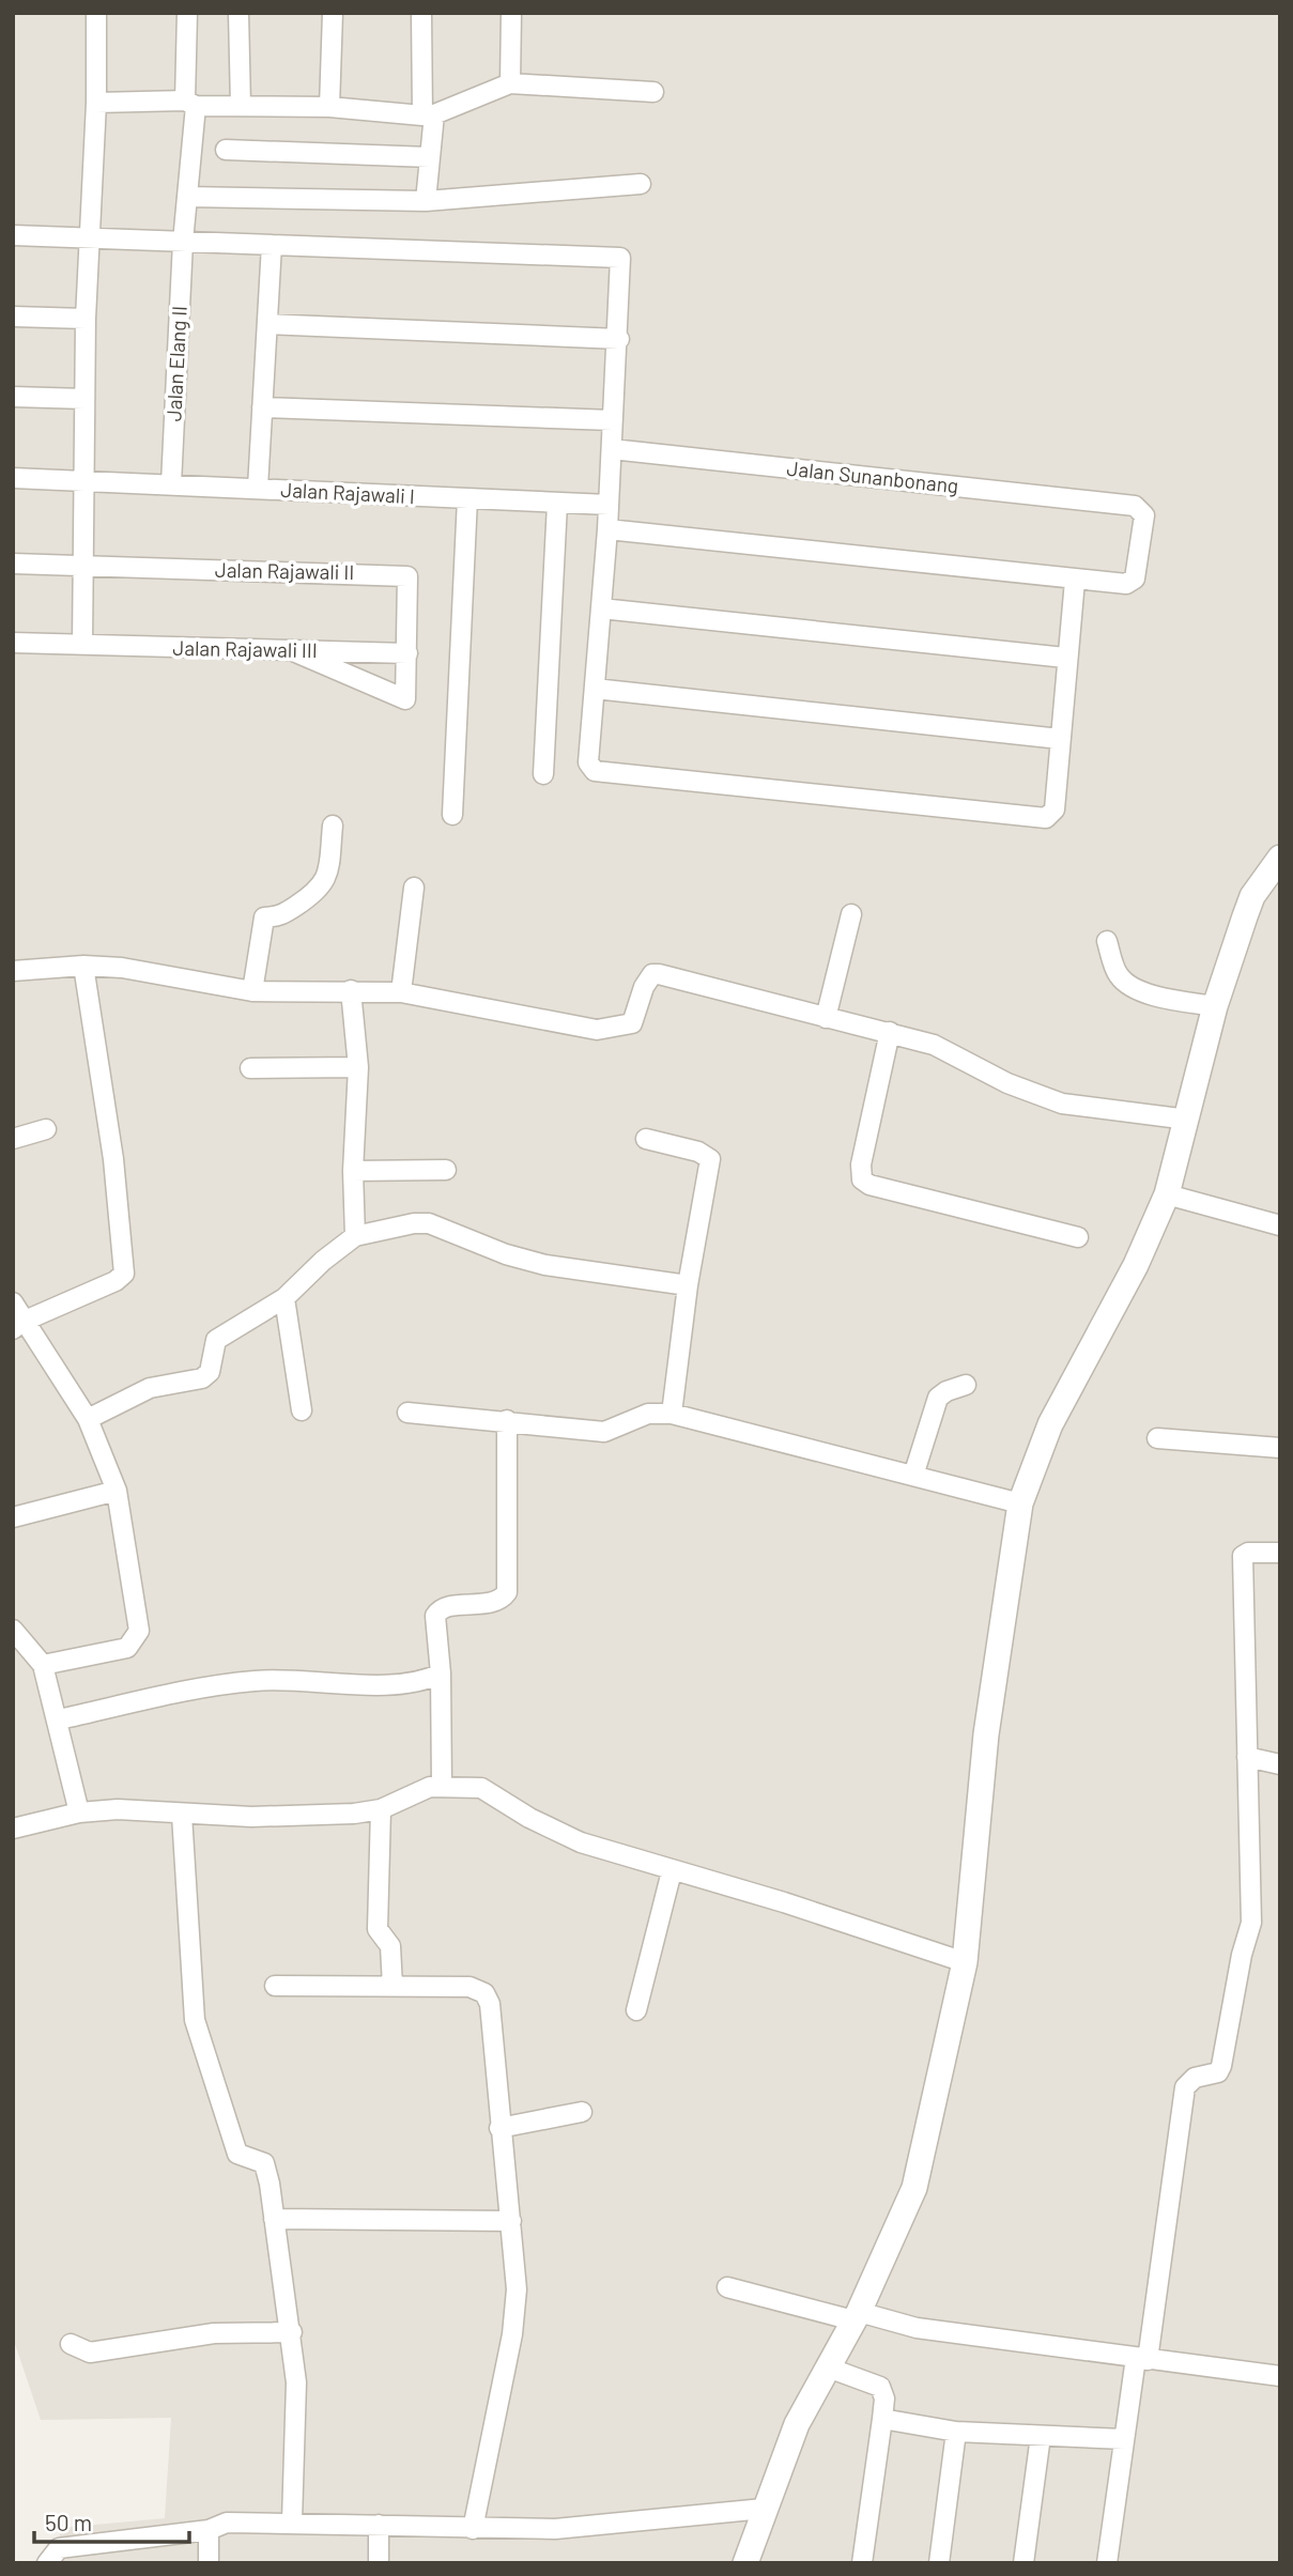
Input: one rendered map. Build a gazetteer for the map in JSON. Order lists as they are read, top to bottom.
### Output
{
  "streets": {
    "street": [
      "Jalan Elang II",
      "Jalan Sunanbonang",
      "Jalan Rajawali I",
      "Jalan Rajawali II",
      "Jalan Rajawali III"
    ]
  },
  "crossings": [
    ["Jalan Elang II", "Jalan Rajawali I"],
    ["Jalan Rajawali II", "Jalan Rajawali III"]
  ],
  "scale_bar": "50 m"
}
